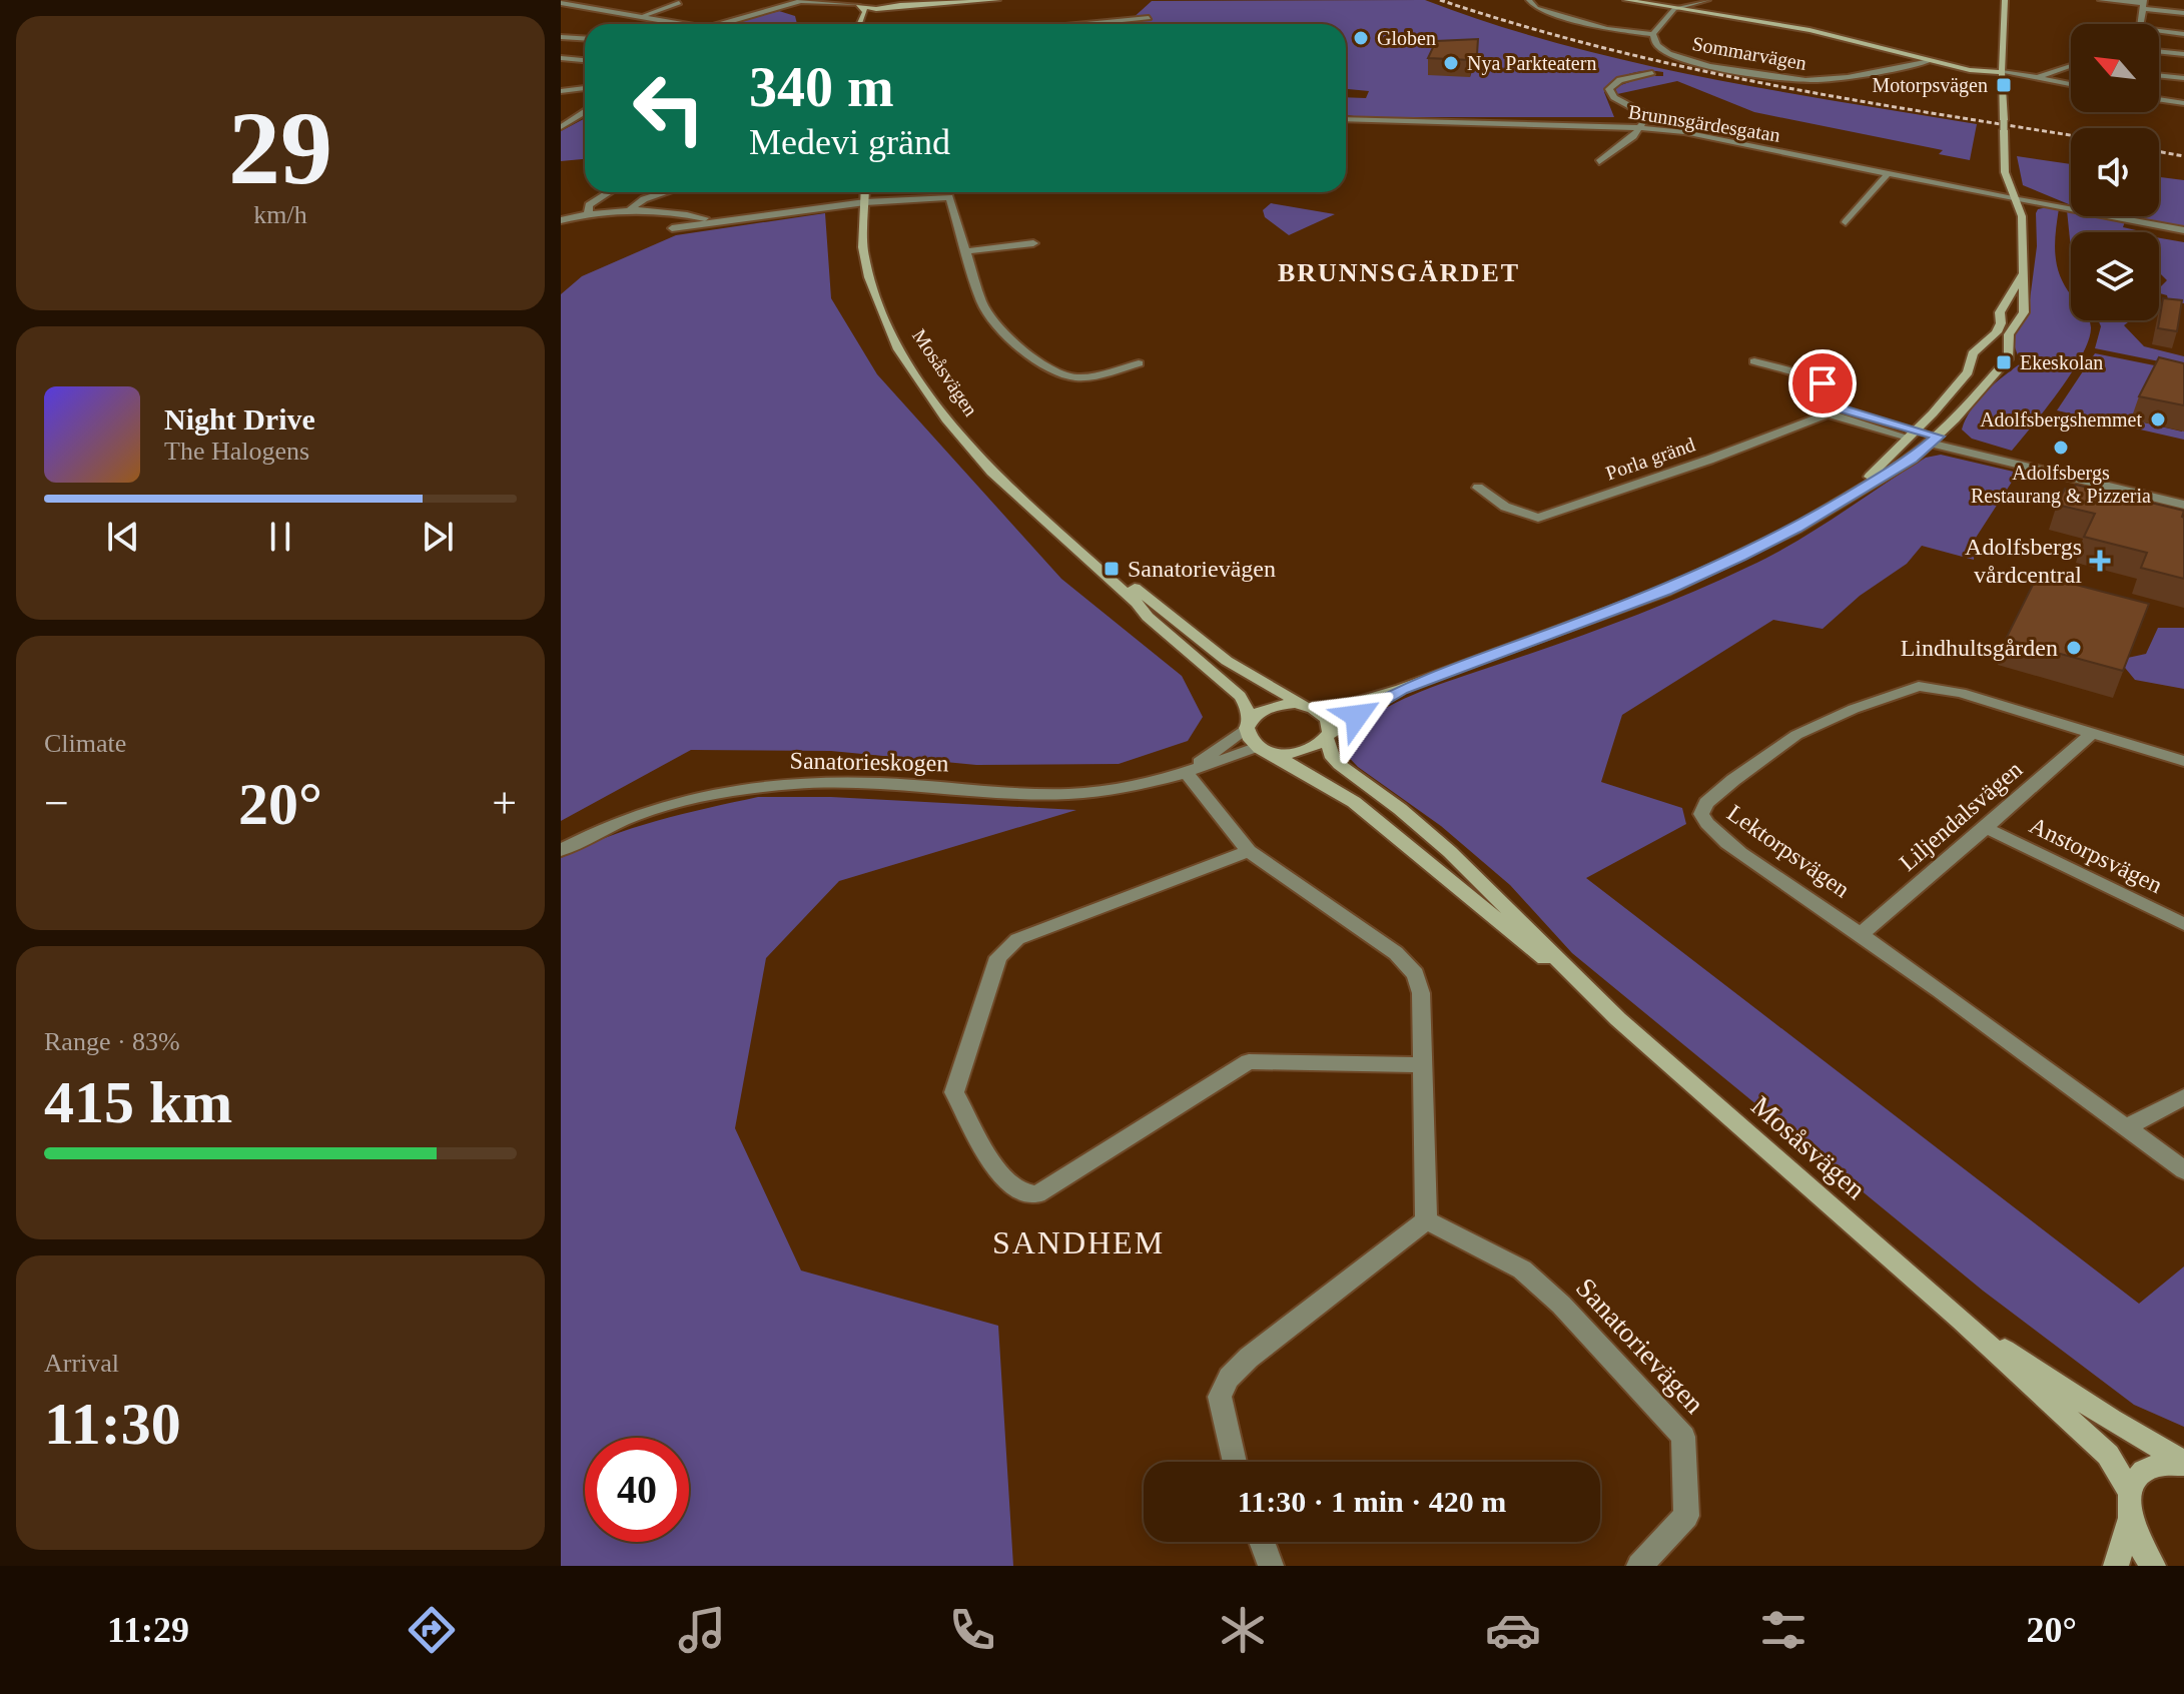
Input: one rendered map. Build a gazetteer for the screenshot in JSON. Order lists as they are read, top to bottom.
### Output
{
  "streets": {
    "street": [
      "Sommarvägen",
      "Brunnsgärdesgatan",
      "Mosåsvägen",
      "Porla gränd",
      "Sanatorieskogen",
      "Liljendalsvägen",
      "Lektorpsvägen",
      "Anstorpsvägen",
      "Sanatorievägen"
    ]
  },
  "crossings": [
    ["Liljendalsvägen", "Lektorpsvägen"],
    ["Liljendalsvägen", "Anstorpsvägen"]
  ],
  "districts": ["BRUNNSGÄRDET", "SANDHEM"],
  "places": {
    "other": [
      "Globen",
      "Nya Parkteatern",
      "Adolfsbergshemmet",
      "Adolfsbergs Restaurang & Pizzeria",
      "Lindhultsgården"
    ],
    "transit": ["Motorpsvägen", "Ekeskolan", "Sanatorievägen"],
    "health": ["Adolfsbergs vårdcentral"]
  },
  "north": "top left",
  "page": {
    "tile": [
      ["29", "km/h"],
      "Climate",
      ["Range · 83%", "415 km"],
      ["Arrival", "11:30"]
    ],
    "turn": ["340 m", "Medevi gränd"],
    "song": ["Night Drive", "The Halogens"],
    "heat": ["−", "20°", "+"],
    "limit": "40",
    "trip": "11:30 · 1 min · 420 m",
    "tabs": ["11:29", "20°"]
  }
}
